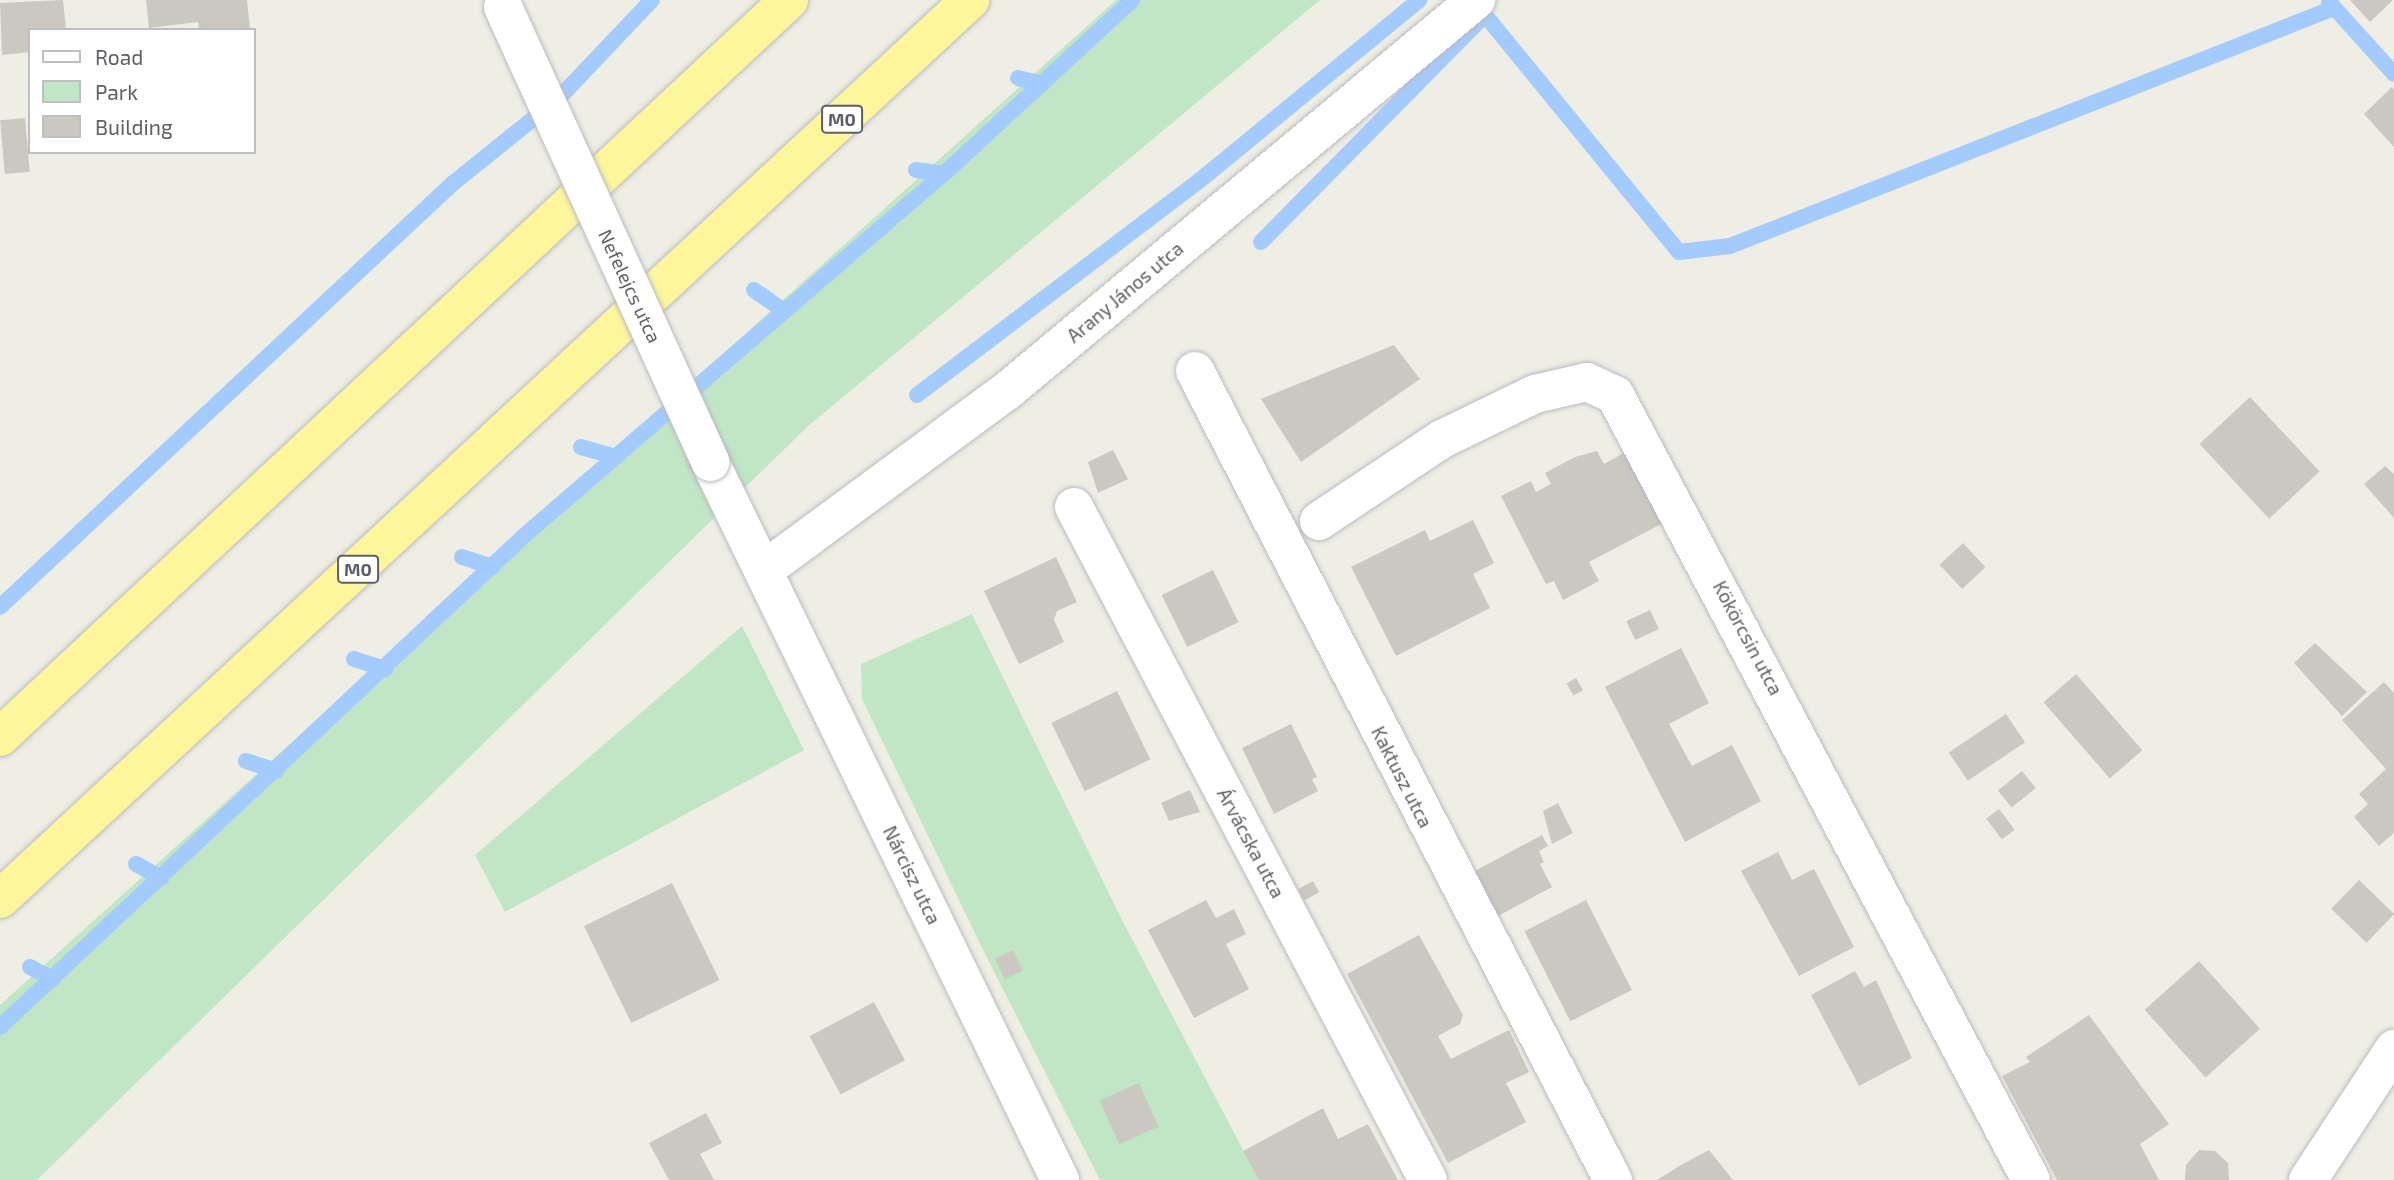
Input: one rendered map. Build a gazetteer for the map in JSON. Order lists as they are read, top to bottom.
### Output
{
  "streets": {
    "highway": ["M0"],
    "street": [
      "Nefelejcs utca",
      "Arany János utca",
      "Kökörcsin utca",
      "Kaktusz utca",
      "Árvácska utca",
      "Nárcisz utca"
    ]
  },
  "crossings": [
    ["Nefelejcs utca", "Arany János utca"],
    ["Nefelejcs utca", "Nárcisz utca"],
    ["Arany János utca", "Nárcisz utca"]
  ],
  "legend": ["Road", "Park", "Building"]
}
